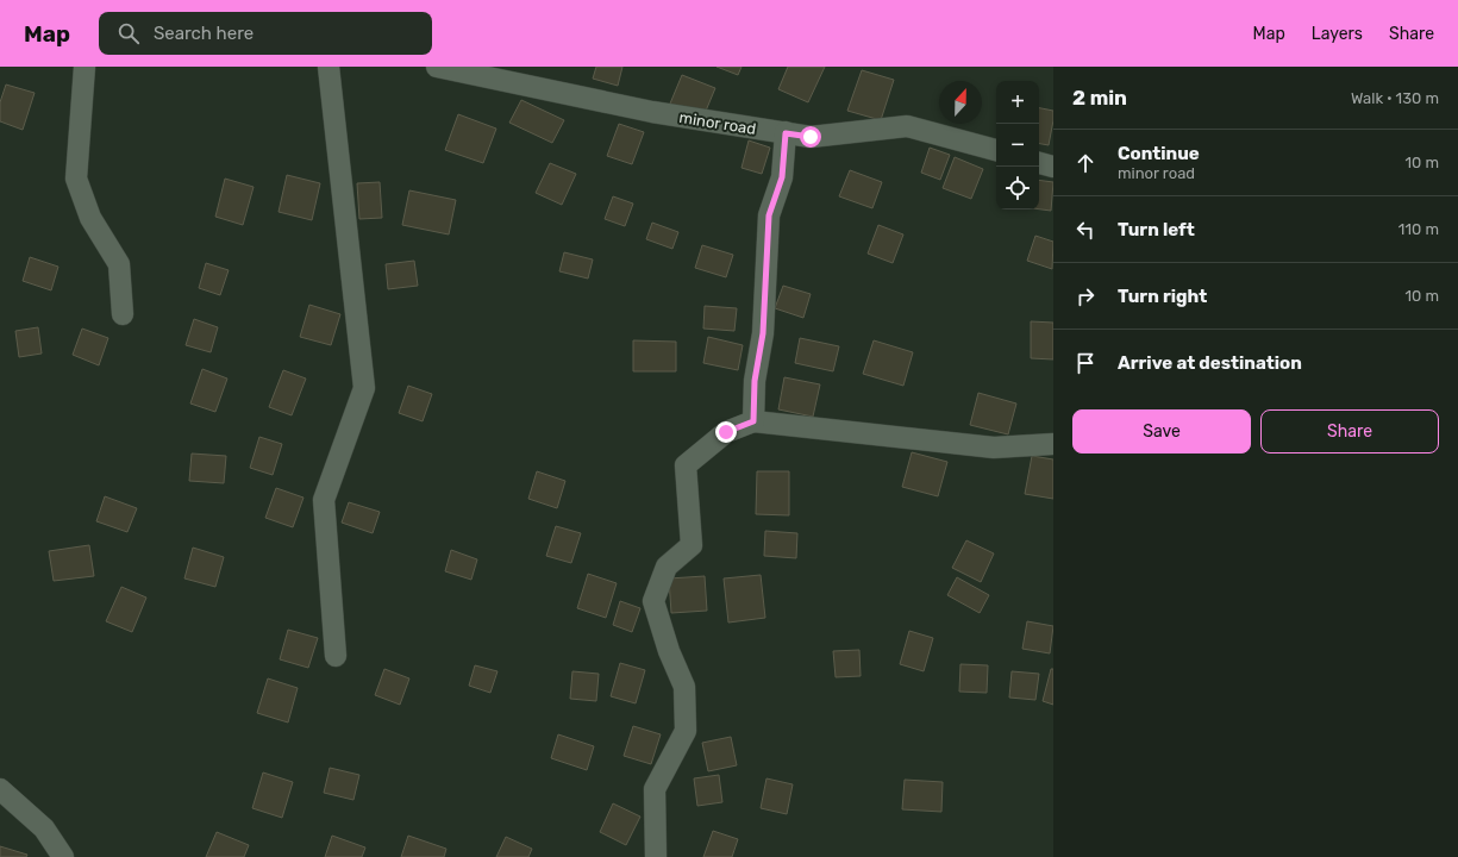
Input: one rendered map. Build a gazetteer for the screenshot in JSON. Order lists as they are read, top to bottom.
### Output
{
  "streets": {
    "street": ["minor road"]
  },
  "north": "top",
  "page": {
    "header": "Map",
    "search": "Search here",
    "nav": ["Map", "Layers", "Share"],
    "heading": ["2 min", "Walk · 130 m"],
    "map_buttons": ["+", "−"],
    "list": [
      ["Continue", "minor road", "10 m"],
      ["Turn left", "110 m"],
      ["Turn right", "10 m"],
      "Arrive at destination"
    ],
    "buttons": ["Save", "Share"]
  }
}
